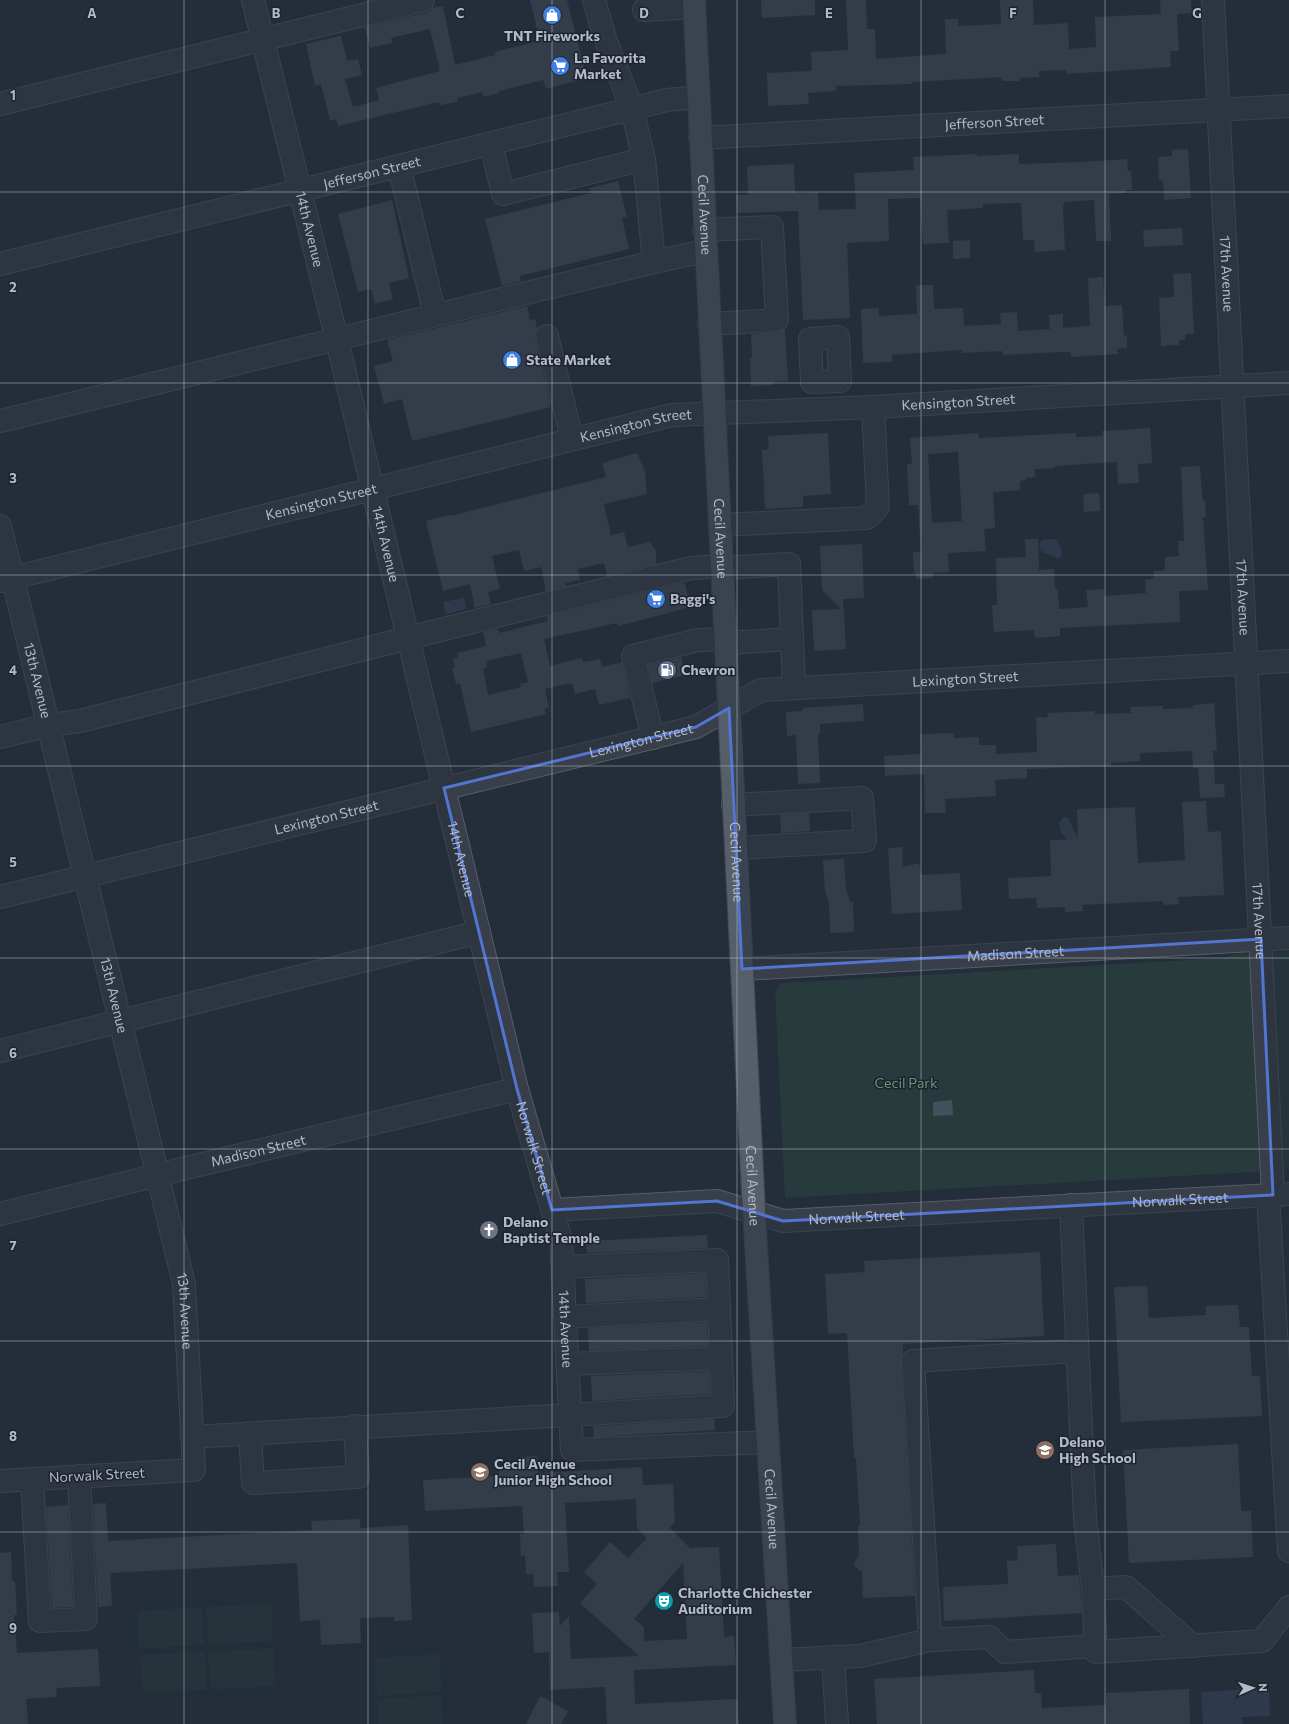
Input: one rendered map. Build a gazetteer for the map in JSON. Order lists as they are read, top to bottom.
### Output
{
  "streets": {
    "main road": ["Cecil Avenue"],
    "street": [
      "Jefferson Street",
      "14th Avenue",
      "17th Avenue",
      "Kensington Street",
      "Lexington Street",
      "13th Avenue",
      "Madison Street",
      "Norwalk Street"
    ]
  },
  "crossings": [
    ["Jefferson Street", "Cecil Avenue"],
    ["Jefferson Street", "14th Avenue"],
    ["Jefferson Street", "17th Avenue"],
    ["Cecil Avenue", "14th Avenue"],
    ["Cecil Avenue", "Kensington Street"],
    ["Cecil Avenue", "Lexington Street"],
    ["Cecil Avenue", "Madison Street"],
    ["Cecil Avenue", "Norwalk Street"],
    ["14th Avenue", "Kensington Street"],
    ["14th Avenue", "Lexington Street"],
    ["14th Avenue", "Madison Street"],
    ["14th Avenue", "Norwalk Street"],
    ["17th Avenue", "Kensington Street"],
    ["17th Avenue", "Lexington Street"],
    ["17th Avenue", "Madison Street"],
    ["17th Avenue", "Norwalk Street"],
    ["Kensington Street", "13th Avenue"],
    ["Lexington Street", "13th Avenue"],
    ["13th Avenue", "Madison Street"],
    ["13th Avenue", "Norwalk Street"],
    ["Madison Street", "Norwalk Street"]
  ],
  "parks": ["Cecil Park"],
  "places": {
    "shop": ["TNT Fireworks", "State Market"],
    "supermarket": ["La Favorita Market", "Baggi's"],
    "fuel station": ["Chevron"],
    "church": ["Delano Baptist Temple"],
    "school or university": ["Delano High School", "Cecil Avenue Junior High School"],
    "theatre": ["Charlotte Chichester Auditorium"]
  },
  "north": "right",
  "grid": {
    "columns": [
      "A",
      "B",
      "C",
      "D",
      "E",
      "F",
      "G"
    ],
    "rows": [
      "1",
      "2",
      "3",
      "4",
      "5",
      "6",
      "7",
      "8",
      "9"
    ]
  }
}
